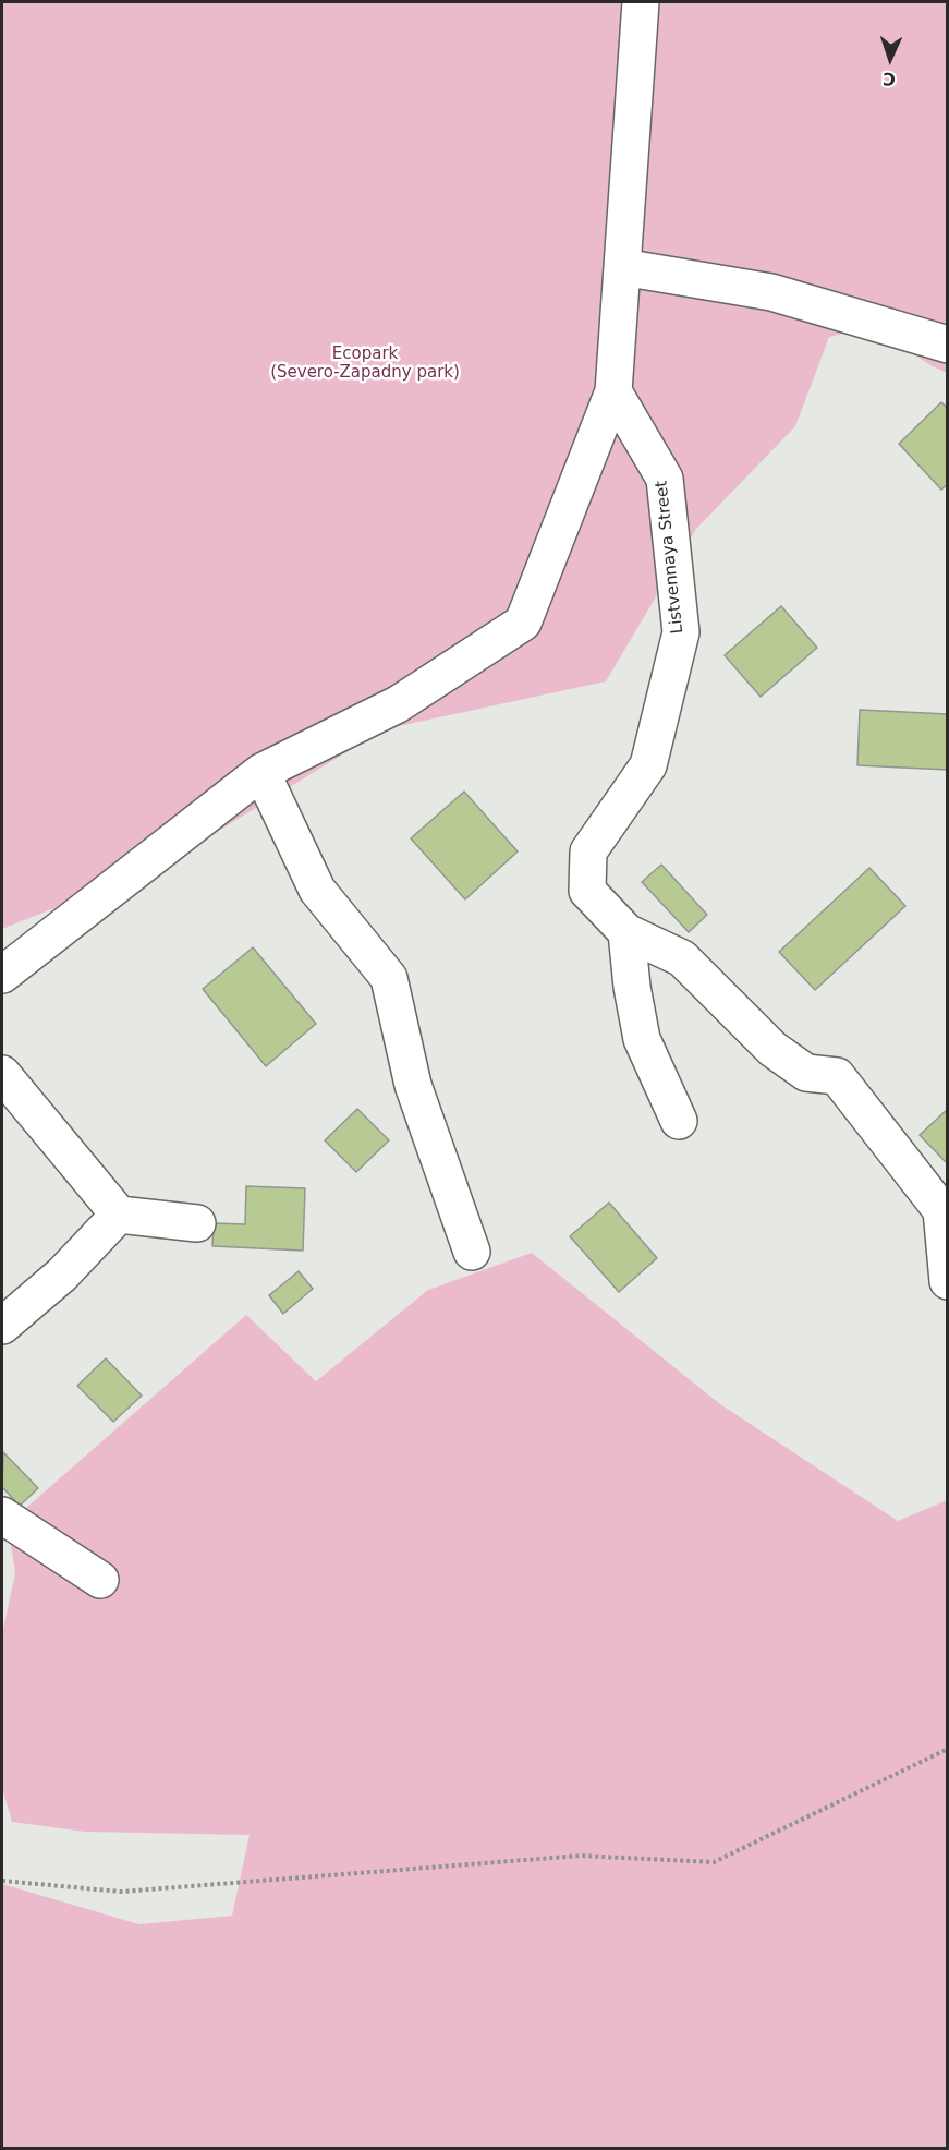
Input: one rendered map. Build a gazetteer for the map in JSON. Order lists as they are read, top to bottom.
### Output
{
  "streets": {
    "street": ["Listvennaya Street"]
  },
  "parks": ["Ecopark (Severo-Zapadny park)"],
  "north": "bottom"
}
